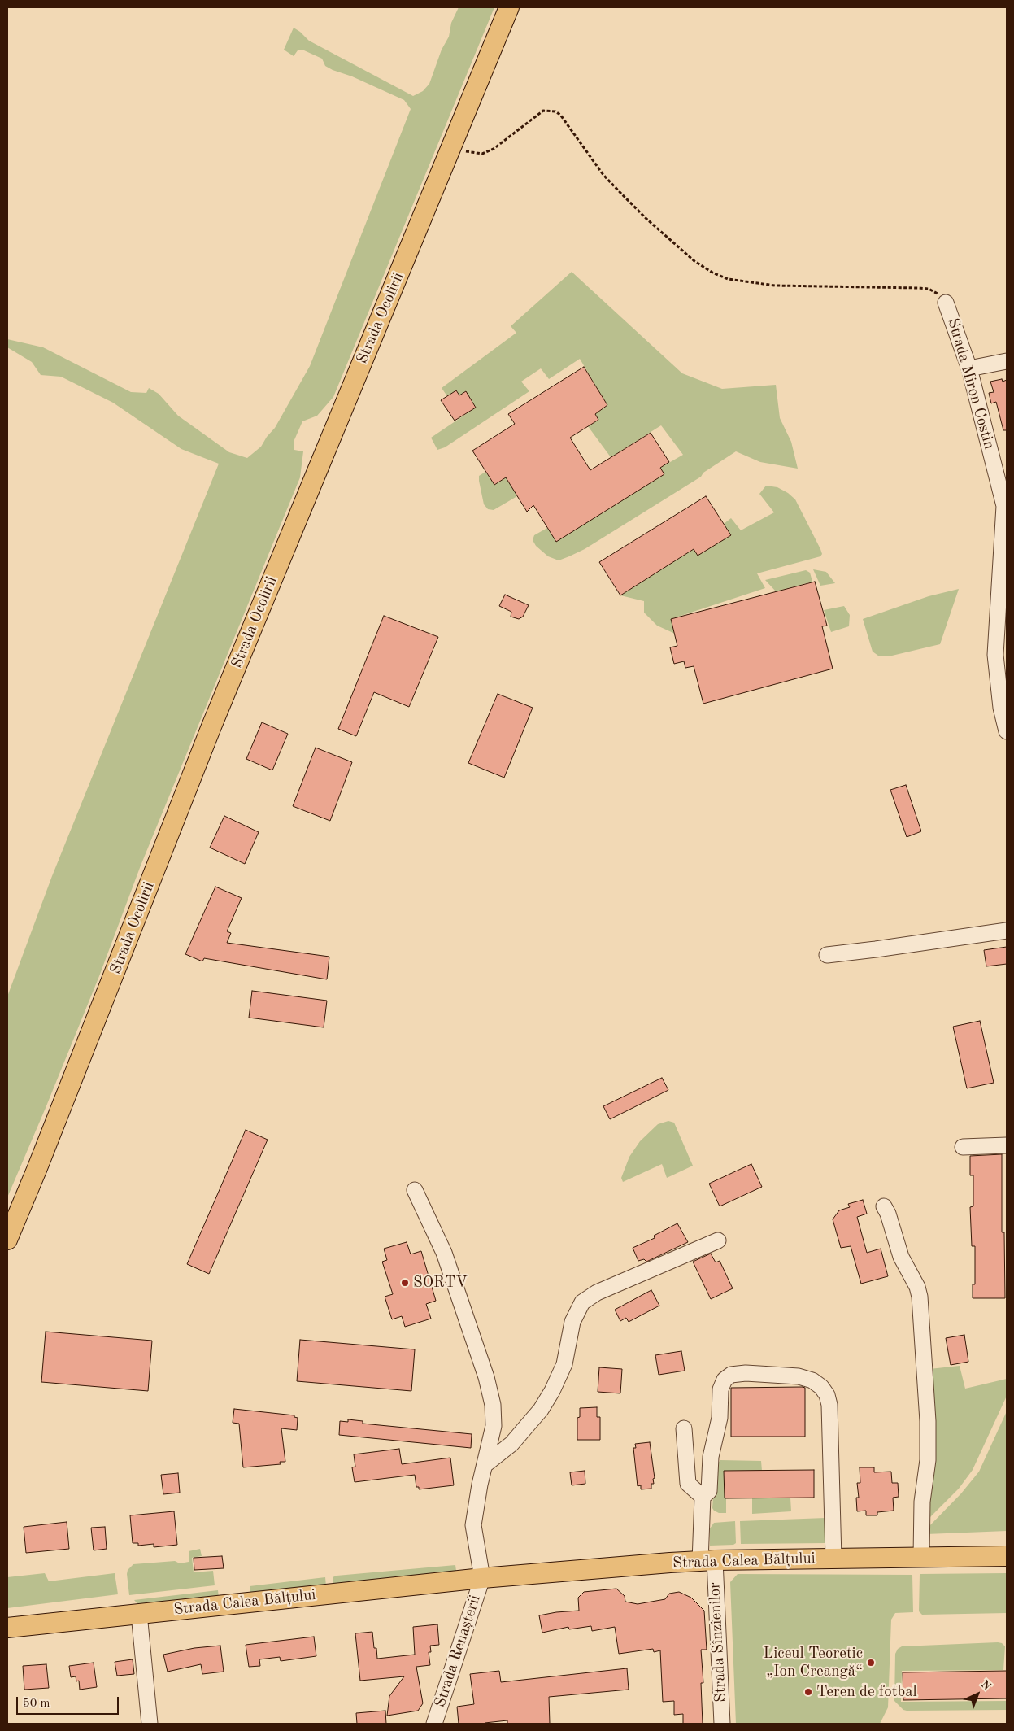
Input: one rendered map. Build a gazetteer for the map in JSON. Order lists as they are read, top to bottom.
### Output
{
  "streets": {
    "main road": ["Strada Ocolirii", "Strada Calea Bălțului"],
    "street": ["Strada Miron Costin", "Strada Sînzîenilor", "Strada Renașterii"]
  },
  "crossings": [
    ["Strada Calea Bălțului", "Strada Sînzîenilor"],
    ["Strada Calea Bălțului", "Strada Renașterii"]
  ],
  "places": ["SORTV", "Liceul Teoretic „Ion Creangă“", "Teren de fotbal"],
  "scale_bar": "50 m",
  "north": "top right"
}
